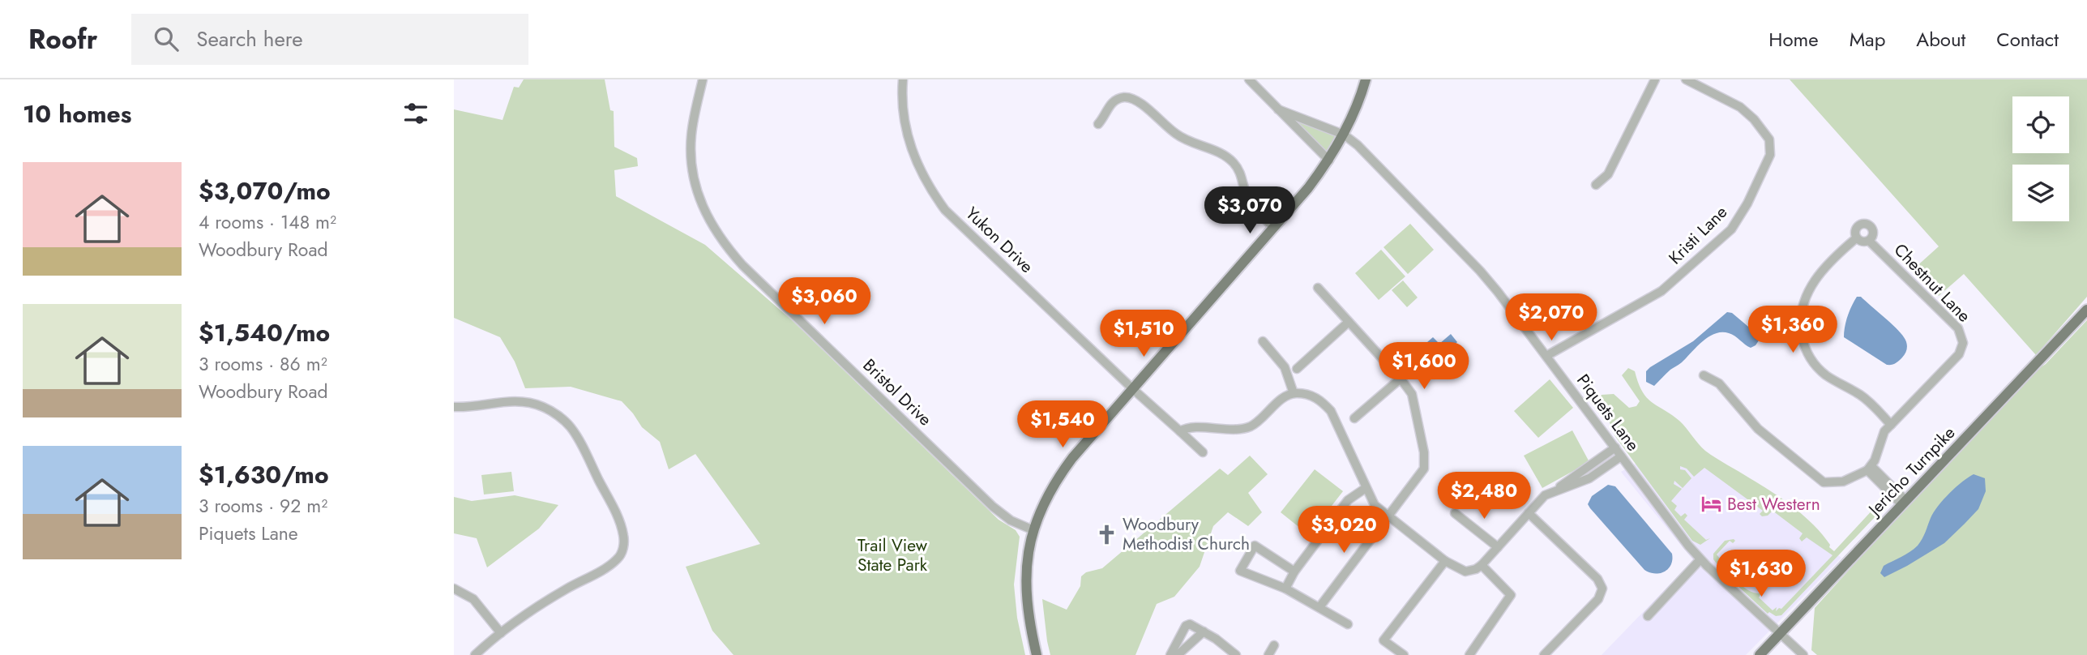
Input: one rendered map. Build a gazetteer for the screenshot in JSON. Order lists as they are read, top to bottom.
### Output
{
  "streets": {
    "main road": ["Jericho Turnpike"],
    "street": [
      "Kristi Lane",
      "Yukon Drive",
      "Chestnut Lane",
      "Bristol Drive",
      "Piquets Lane"
    ]
  },
  "crossings": [
    ["Kristi Lane", "Piquets Lane"],
    ["Piquets Lane", "Jericho Turnpike"]
  ],
  "parks": ["Trail View State Park"],
  "places": {
    "hotel": ["Best Western"],
    "church": ["Woodbury Methodist Church"]
  },
  "page": {
    "header": "Roofr",
    "search": "Search here",
    "nav": [
      "Home",
      "Map",
      "About",
      "Contact"
    ],
    "heading": "10 homes",
    "list": [
      {
        "name": "$3,070/mo",
        "note": "4 rooms · 148 m² · Woodbury Road"
      },
      {
        "name": "$1,540/mo",
        "note": "3 rooms · 86 m² · Woodbury Road"
      },
      {
        "name": "$1,630/mo",
        "note": "3 rooms · 92 m² · Piquets Lane"
      }
    ],
    "price": [
      "$3,070",
      "$3,060",
      "$2,070",
      "$1,360",
      "$1,510",
      "$1,600",
      "$1,540",
      "$2,480",
      "$3,020",
      "$1,630"
    ]
  }
}
